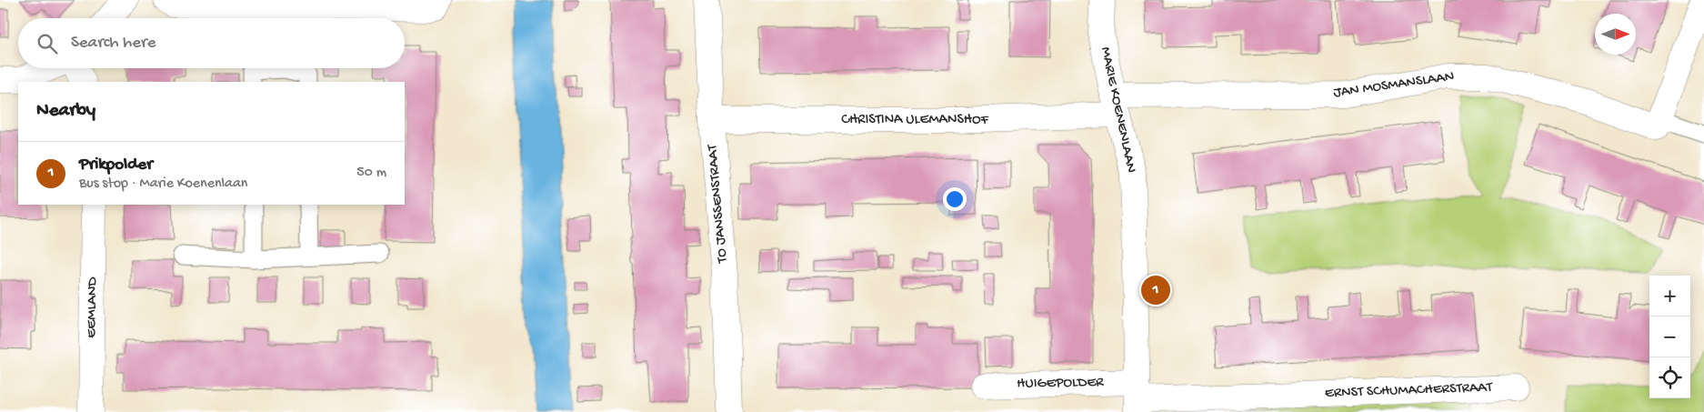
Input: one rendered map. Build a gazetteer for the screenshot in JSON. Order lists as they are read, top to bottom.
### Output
{
  "streets": {
    "street": [
      "JAN MOSMANSLAAN",
      "MARIE KOENENLAAN",
      "CHRISTINA ULEMANSHOF",
      "TO JANSSENSTRAAT",
      "EEMLAND",
      "HUIGEPOLDER",
      "ERNST SCHUMACHERSTRAAT"
    ]
  },
  "crossings": [
    ["JAN MOSMANSLAAN", "MARIE KOENENLAAN"],
    ["JAN MOSMANSLAAN", "CHRISTINA ULEMANSHOF"],
    ["MARIE KOENENLAAN", "CHRISTINA ULEMANSHOF"],
    ["MARIE KOENENLAAN", "HUIGEPOLDER"],
    ["MARIE KOENENLAAN", "ERNST SCHUMACHERSTRAAT"],
    ["CHRISTINA ULEMANSHOF", "TO JANSSENSTRAAT"],
    ["HUIGEPOLDER", "ERNST SCHUMACHERSTRAAT"]
  ],
  "north": "right",
  "page": {
    "search": "Search here",
    "heading": "Nearby",
    "list": [
      {
        "mark": "1",
        "name": "Prikpolder",
        "note": "Bus stop · Marie Koenenlaan",
        "value": "50 m"
      }
    ],
    "pins": "1",
    "map_buttons": ["+", "−"]
  }
}
